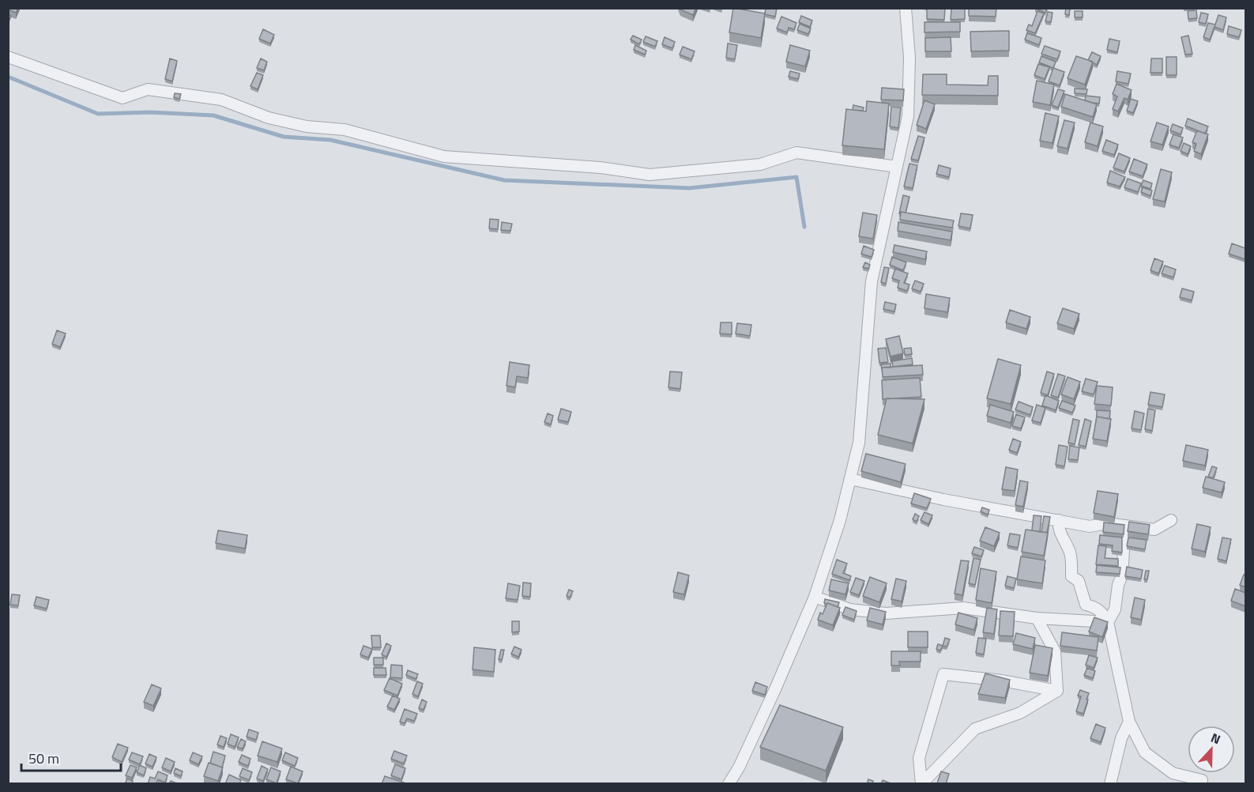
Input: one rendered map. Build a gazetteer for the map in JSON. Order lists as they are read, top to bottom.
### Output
{
  "scale_bar": "50 m",
  "north": "top"
}
